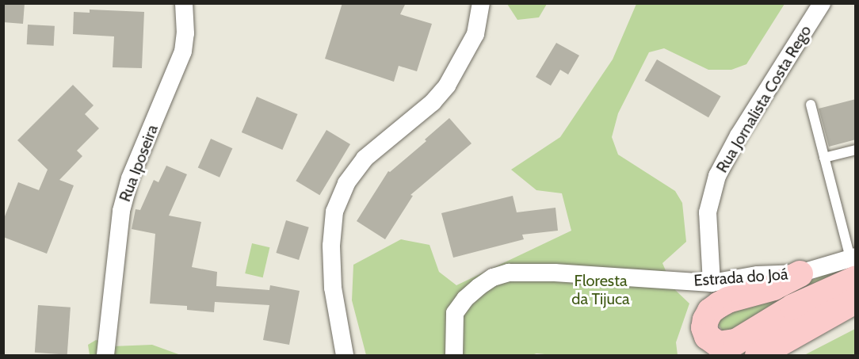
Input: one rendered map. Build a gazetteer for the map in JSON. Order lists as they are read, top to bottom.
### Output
{
  "streets": {
    "street": ["Rua Jornalista Costa Rego", "Rua Iposeira", "Estrada do Joá"]
  },
  "crossings": [
    ["Rua Jornalista Costa Rego", "Estrada do Joá"]
  ],
  "parks": ["Floresta da Tijuca"]
}
